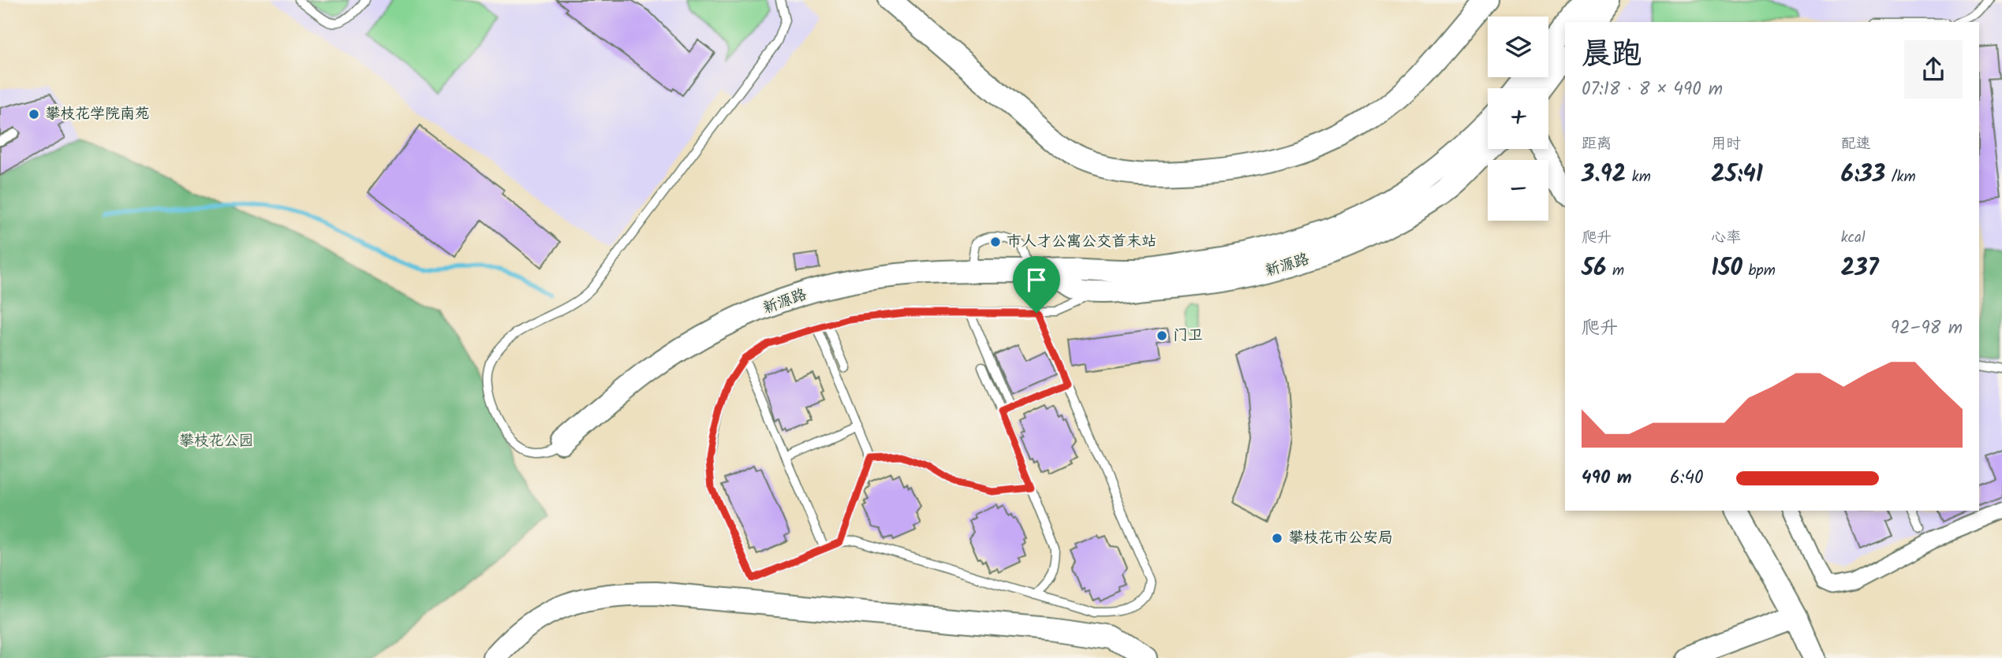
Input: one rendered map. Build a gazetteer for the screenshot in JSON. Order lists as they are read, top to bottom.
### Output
{
  "streets": {
    "street": ["新源路"]
  },
  "parks": ["攀枝花公园"],
  "places": [
    "攀枝花学院南苑",
    "市人才公寓公交首末站",
    "门卫",
    "攀枝花市公安局"
  ],
  "page": {
    "map_buttons": ["+", "−"],
    "heading": ["晨跑", "07:18 · 8 × 490 m"],
    "stats": [
      ["距离", "3.92 km"],
      ["用时", "25:41"],
      ["配速", "6:33 /km"],
      ["爬升", "56 m"],
      ["心率", "150 bpm"],
      ["kcal", "237"]
    ],
    "chart": ["爬升", "92–98 m"],
    "list": [
      {
        "name": "490 m",
        "note": "6:40"
      }
    ]
  }
}
